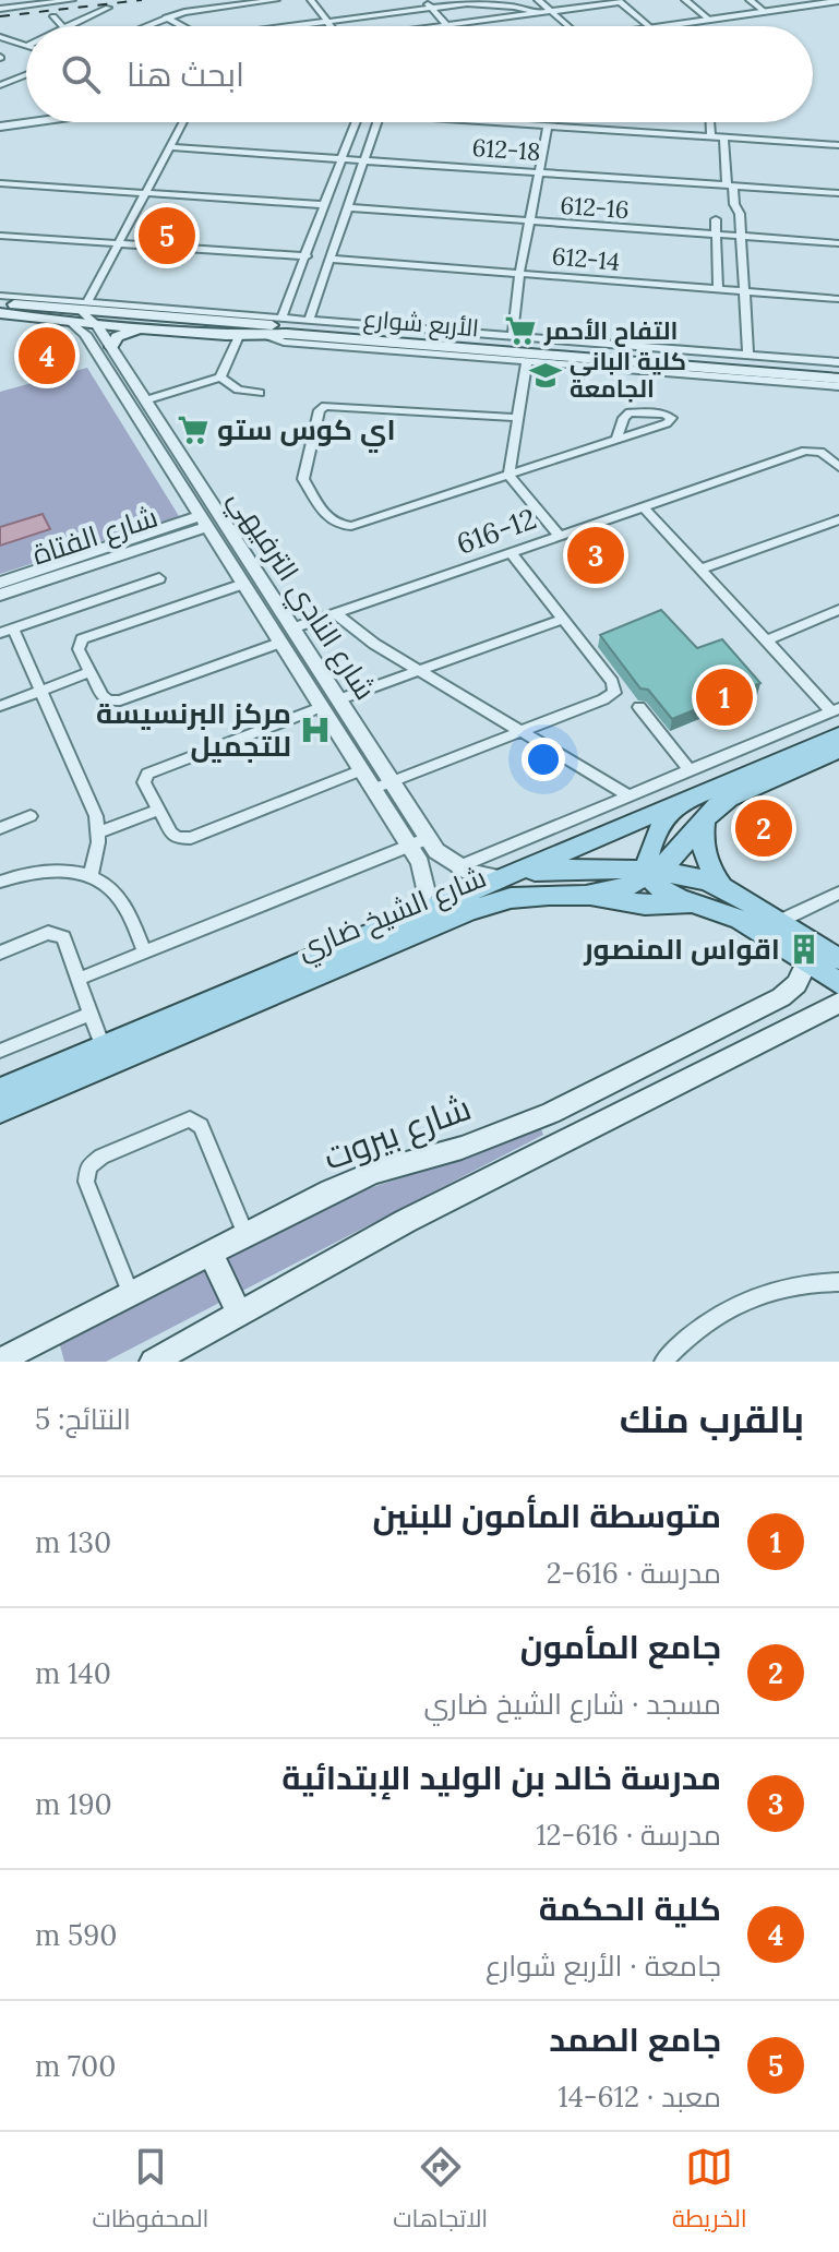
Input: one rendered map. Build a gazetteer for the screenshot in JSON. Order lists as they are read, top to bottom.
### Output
{
  "streets": {
    "main road": ["الأربع شوارع", "شارع الشيخ ضاري", "شارع بيروت"],
    "street": [
      "612-18",
      "612-16",
      "612-14",
      "616-12",
      "شارع الفتاة",
      "شارع النادي الترفيهي"
    ]
  },
  "crossings": [
    ["الأربع شوارع", "شارع النادي الترفيهي"],
    ["616-12", "شارع النادي الترفيهي"],
    ["شارع الفتاة", "شارع النادي الترفيهي"],
    ["شارع النادي الترفيهي", "شارع الشيخ ضاري"]
  ],
  "places": {
    "supermarket": ["التفاح الأحمر", "اي كوس ستو"],
    "school or university": ["كلية الباني الجامعة"],
    "hospital": ["مركز البرنسيسة للتجميل"],
    "building": ["اقواس المنصور"]
  },
  "page": {
    "search": "ابحث هنا",
    "pins": [
      "5",
      "4",
      "3",
      "1",
      "2"
    ],
    "heading": ["بالقرب منك", "النتائج: 5"],
    "list": [
      {
        "mark": "1",
        "name": "متوسطة المأمون للبنين",
        "note": "مدرسة · 616-2",
        "value": "130 m"
      },
      {
        "mark": "2",
        "name": "جامع المأمون",
        "note": "مسجد · شارع الشيخ ضاري",
        "value": "140 m"
      },
      {
        "mark": "3",
        "name": "مدرسة خالد بن الوليد الإبتدائية",
        "note": "مدرسة · 616-12",
        "value": "190 m"
      },
      {
        "mark": "4",
        "name": "كلية الحكمة",
        "note": "جامعة · الأربع شوارع",
        "value": "590 m"
      },
      {
        "mark": "5",
        "name": "جامع الصمد",
        "note": "معبد · 612-14",
        "value": "700 m"
      }
    ],
    "nav": ["الخريطة", "الاتجاهات", "المحفوظات"]
  }
}
